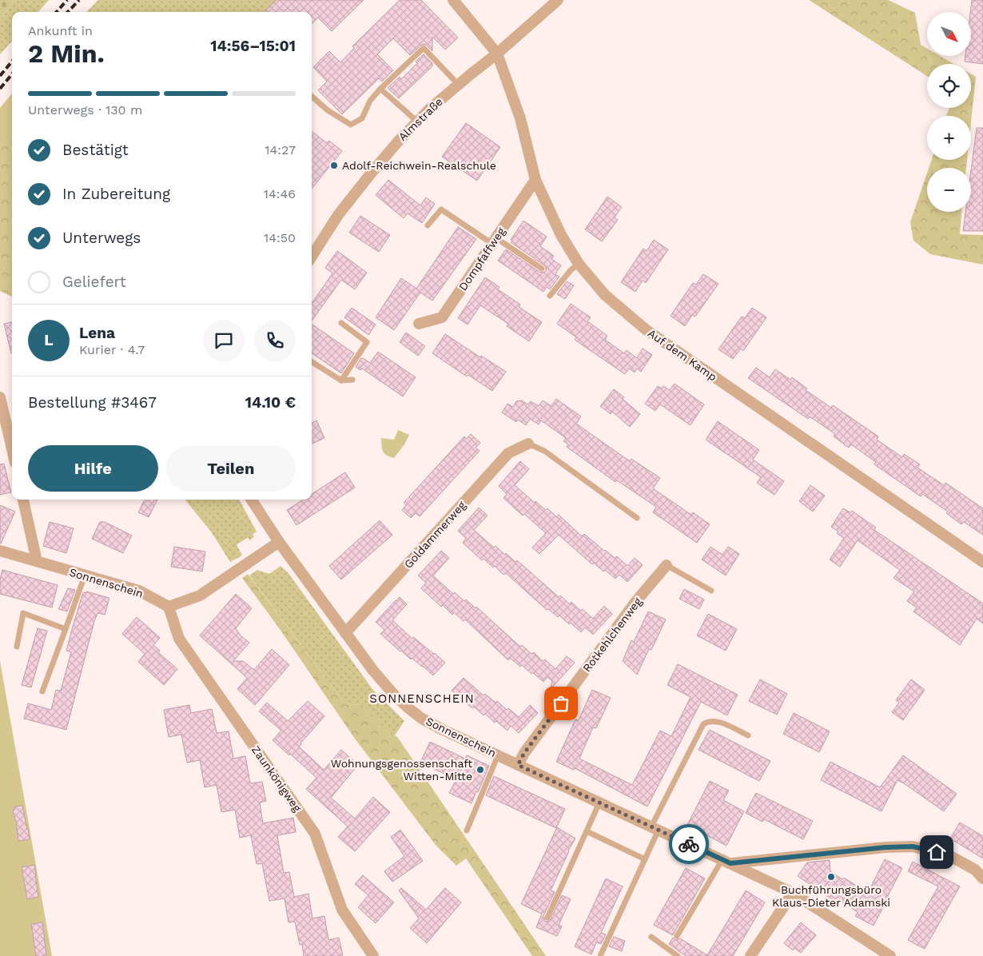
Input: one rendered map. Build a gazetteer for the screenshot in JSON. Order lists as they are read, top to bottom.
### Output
{
  "streets": {
    "street": [
      "Almstraße",
      "Dompfaffweg",
      "Auf dem Kamp",
      "Goldammerweg",
      "Sonnenschein",
      "Rotkehlchenweg",
      "Zaunkönigweg"
    ]
  },
  "crossings": [
    ["Almstraße", "Auf dem Kamp"],
    ["Dompfaffweg", "Auf dem Kamp"],
    ["Goldammerweg", "Sonnenschein"],
    ["Sonnenschein", "Rotkehlchenweg"],
    ["Sonnenschein", "Zaunkönigweg"]
  ],
  "districts": ["SONNENSCHEIN"],
  "places": ["Adolf-Reichwein-Realschule", "Wohnungsgenossenschaft Witten-Mitte", "Buchführungsbüro Klaus-Dieter Adamski"],
  "north": "bottom right",
  "page": {
    "map_buttons": ["+", "−"],
    "heading": ["2 Min.", "Ankunft in", "14:56–15:01"],
    "panel": [
      "Lena",
      "Kurier · 4.7",
      "Bestellung #3467",
      "14.10 €"
    ],
    "bar": "Unterwegs · 130 m",
    "list": [
      ["Bestätigt", "14:27"],
      ["In Zubereitung", "14:46"],
      ["Unterwegs", "14:50"],
      "Geliefert"
    ],
    "round": "L",
    "buttons": ["Hilfe", "Teilen"]
  }
}
